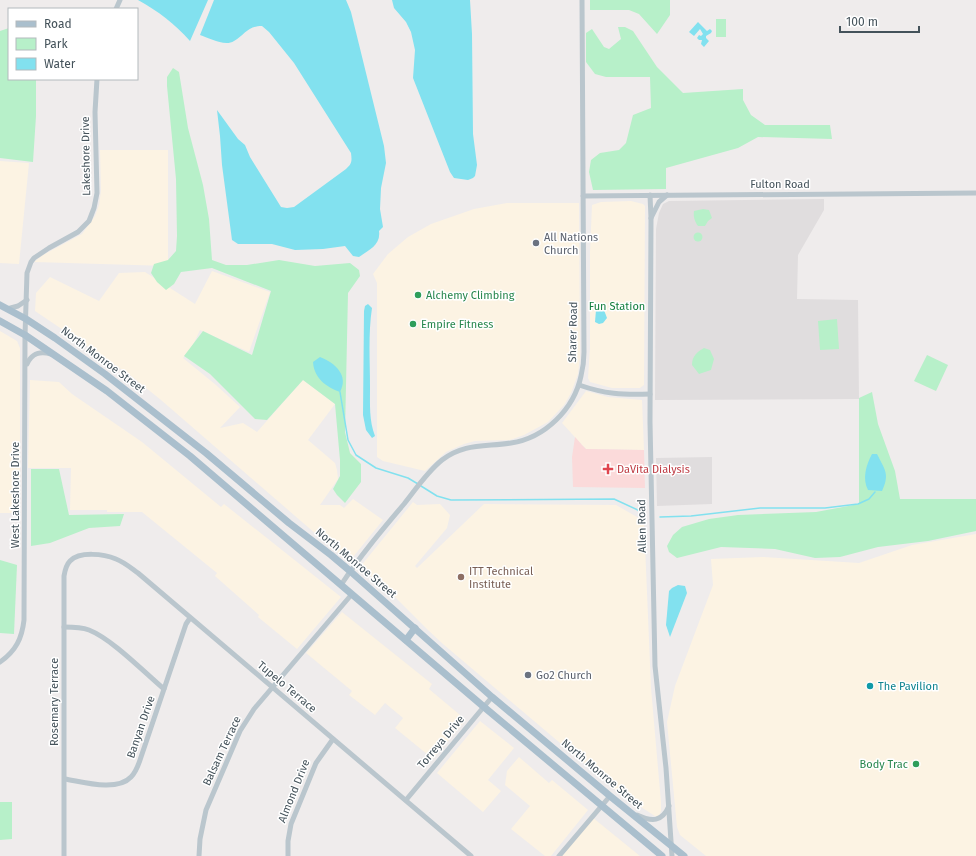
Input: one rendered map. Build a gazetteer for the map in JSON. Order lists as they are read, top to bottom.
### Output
{
  "streets": {
    "main road": ["North Monroe Street"],
    "street": [
      "Lakeshore Drive",
      "Fulton Road",
      "Sharer Road",
      "West Lakeshore Drive",
      "Allen Road",
      "Tupelo Terrace",
      "Rosemary Terrace",
      "Banyan Drive",
      "Torreya Drive",
      "Balsam Terrace",
      "Almond Drive"
    ]
  },
  "crossings": [
    ["Lakeshore Drive", "North Monroe Street"],
    ["Lakeshore Drive", "West Lakeshore Drive"],
    ["Fulton Road", "Sharer Road"],
    ["Fulton Road", "Allen Road"],
    ["Sharer Road", "North Monroe Street"],
    ["North Monroe Street", "West Lakeshore Drive"],
    ["North Monroe Street", "Allen Road"],
    ["North Monroe Street", "Torreya Drive"],
    ["North Monroe Street", "Balsam Terrace"],
    ["Tupelo Terrace", "Rosemary Terrace"],
    ["Tupelo Terrace", "Banyan Drive"],
    ["Tupelo Terrace", "Torreya Drive"],
    ["Tupelo Terrace", "Balsam Terrace"],
    ["Tupelo Terrace", "Almond Drive"],
    ["Rosemary Terrace", "Banyan Drive"]
  ],
  "parks": ["Fun Station"],
  "places": {
    "other": [
      "All Nations Church",
      "Alchemy Climbing",
      "Empire Fitness",
      "ITT Technical Institute",
      "Go2 Church",
      "The Pavilion",
      "Body Trac"
    ],
    "health": ["DaVita Dialysis"]
  },
  "legend": ["Road", "Park", "Water"],
  "scale_bar": "100 m"
}
